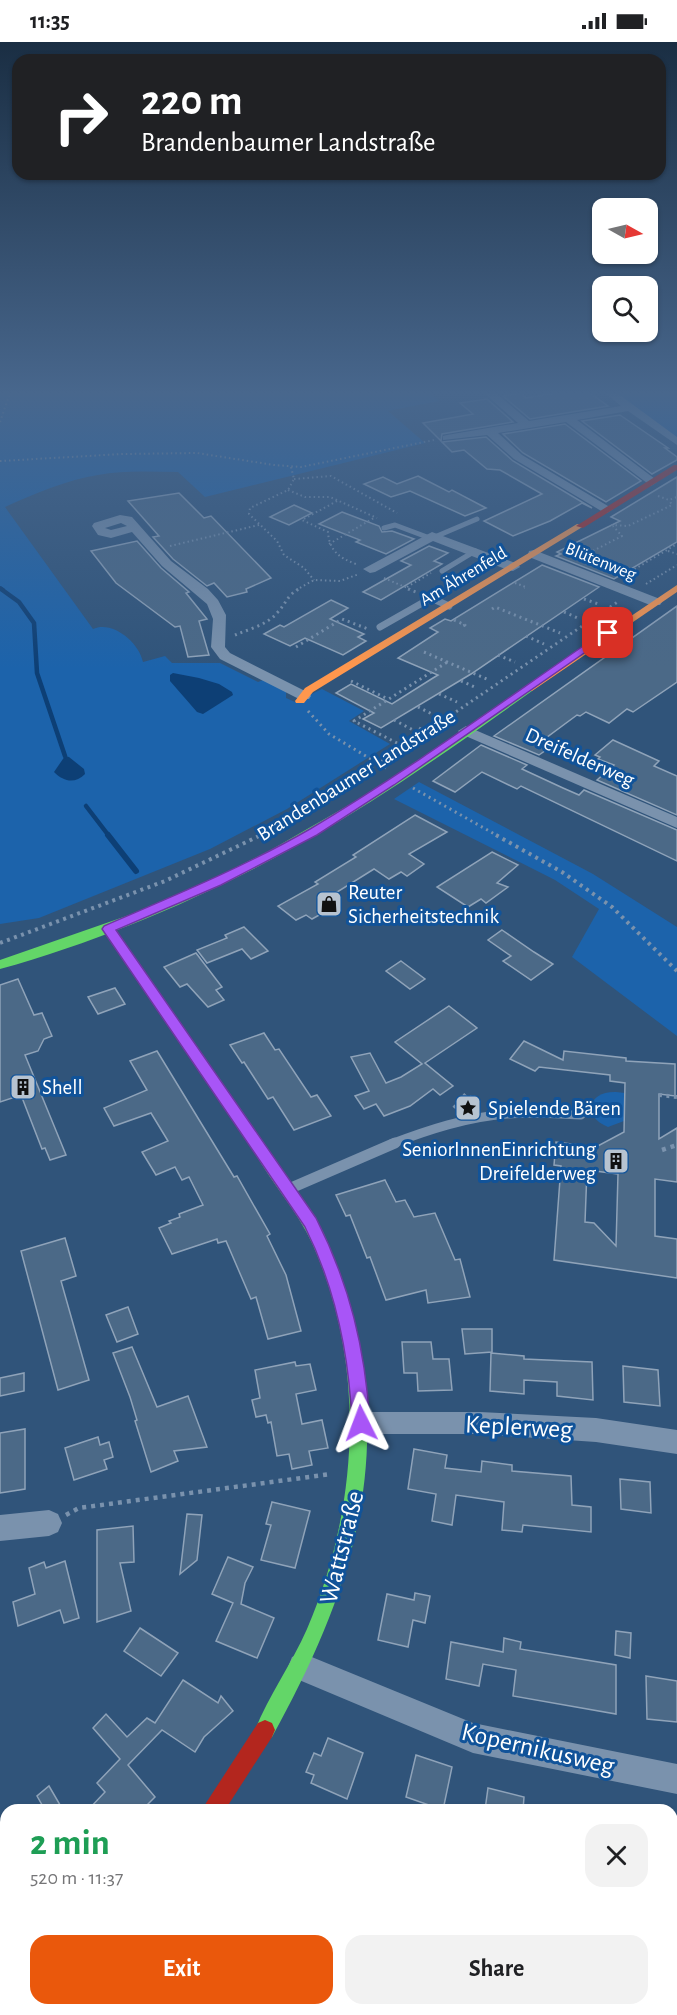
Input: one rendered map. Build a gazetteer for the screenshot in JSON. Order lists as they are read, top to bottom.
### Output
{
  "streets": {
    "street": [
      "Blütenweg",
      "Am Ährenfeld",
      "Dreifelderweg",
      "Brandenbaumer Landstraße",
      "Keplerweg",
      "Wattstraße",
      "Kopernikusweg"
    ]
  },
  "crossings": [
    ["Blütenweg", "Am Ährenfeld"],
    ["Blütenweg", "Brandenbaumer Landstraße"],
    ["Dreifelderweg", "Brandenbaumer Landstraße"],
    ["Brandenbaumer Landstraße", "Wattstraße"],
    ["Keplerweg", "Wattstraße"],
    ["Wattstraße", "Kopernikusweg"]
  ],
  "places": {
    "shop": ["Reuter Sicherheitstechnik"],
    "building": ["Shell", "SeniorInnenEinrichtung Dreifelderweg"],
    "place": ["Spielende Bären"]
  },
  "north": "right",
  "page": {
    "status": "11:35",
    "turn": ["220 m", "Brandenbaumer Landstraße"],
    "heading": ["2 min", "520 m · 11:37"],
    "buttons": ["Exit", "Share"]
  }
}
